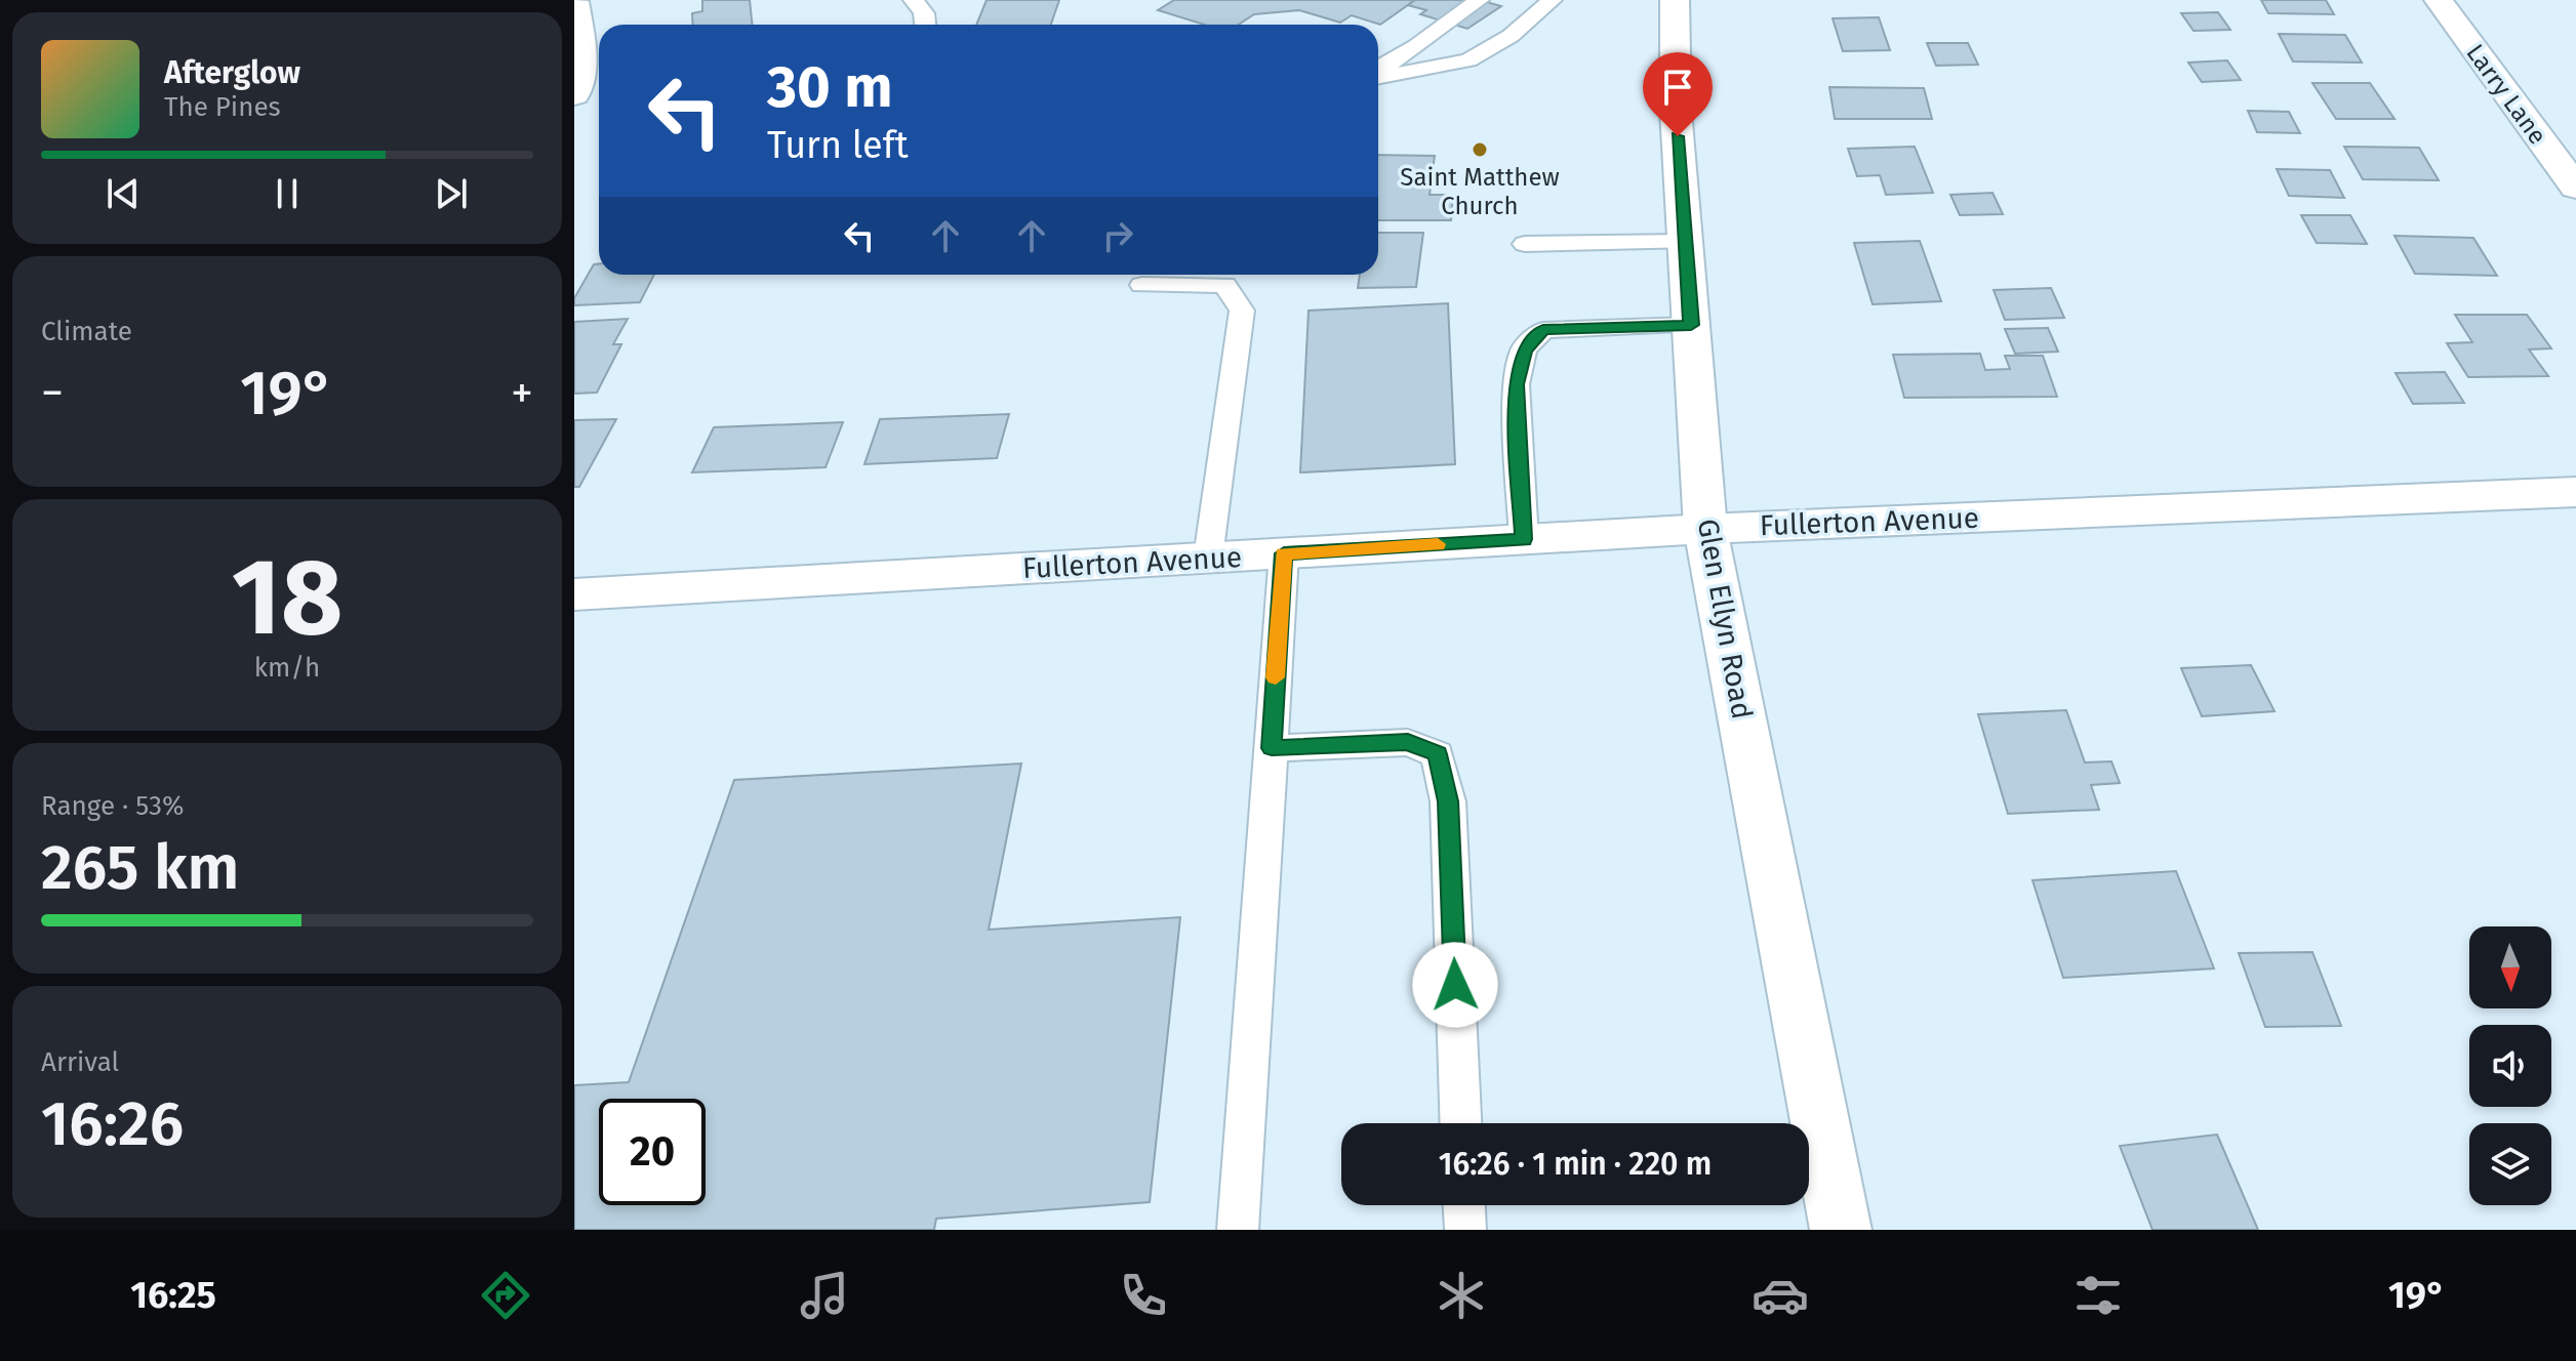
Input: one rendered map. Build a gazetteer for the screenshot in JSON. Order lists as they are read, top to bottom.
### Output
{
  "streets": {
    "street": ["Larry Lane", "Fullerton Avenue", "Glen Ellyn Road"]
  },
  "crossings": [
    ["Fullerton Avenue", "Glen Ellyn Road"]
  ],
  "places": ["Saint Matthew Church"],
  "north": "bottom",
  "page": {
    "turn": ["30 m", "Turn left"],
    "song": ["Afterglow", "The Pines"],
    "tile": [
      "Climate",
      ["18", "km/h"],
      ["Range · 53%", "265 km"],
      ["Arrival", "16:26"]
    ],
    "heat": ["−", "19°", "+"],
    "limit": "20",
    "trip": "16:26 · 1 min · 220 m",
    "tabs": ["16:25", "19°"]
  }
}
